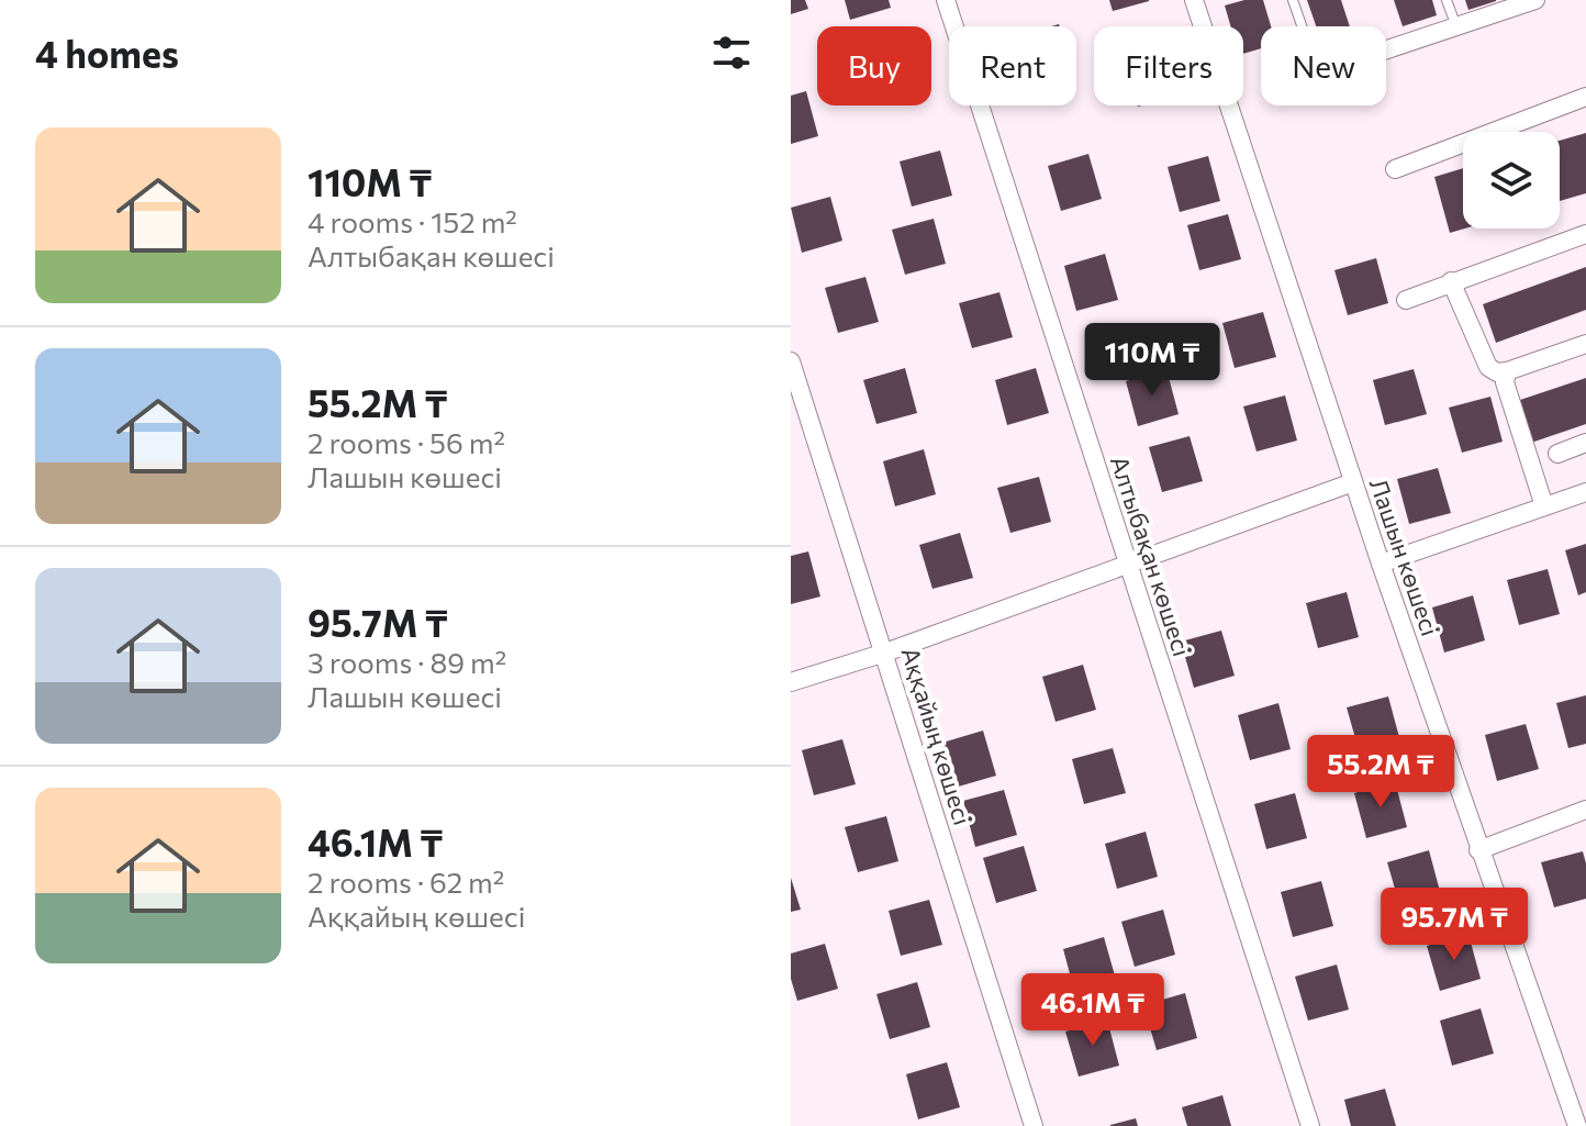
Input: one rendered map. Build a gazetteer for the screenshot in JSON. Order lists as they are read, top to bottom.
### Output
{
  "streets": {
    "street": ["Алтыбақан көшесі", "Лашын көшесі", "Аққайың көшесі"]
  },
  "page": {
    "heading": "4 homes",
    "chip": [
      "Buy",
      "Rent",
      "Filters",
      "New"
    ],
    "list": [
      {
        "name": "110M ₸",
        "note": "4 rooms · 152 m² · Алтыбақан көшесі"
      },
      {
        "name": "55.2M ₸",
        "note": "2 rooms · 56 m² · Лашын көшесі"
      },
      {
        "name": "95.7M ₸",
        "note": "3 rooms · 89 m² · Лашын көшесі"
      },
      {
        "name": "46.1M ₸",
        "note": "2 rooms · 62 m² · Аққайың көшесі"
      }
    ],
    "price": [
      "110M ₸",
      "55.2M ₸",
      "95.7M ₸",
      "46.1M ₸"
    ]
  }
}
